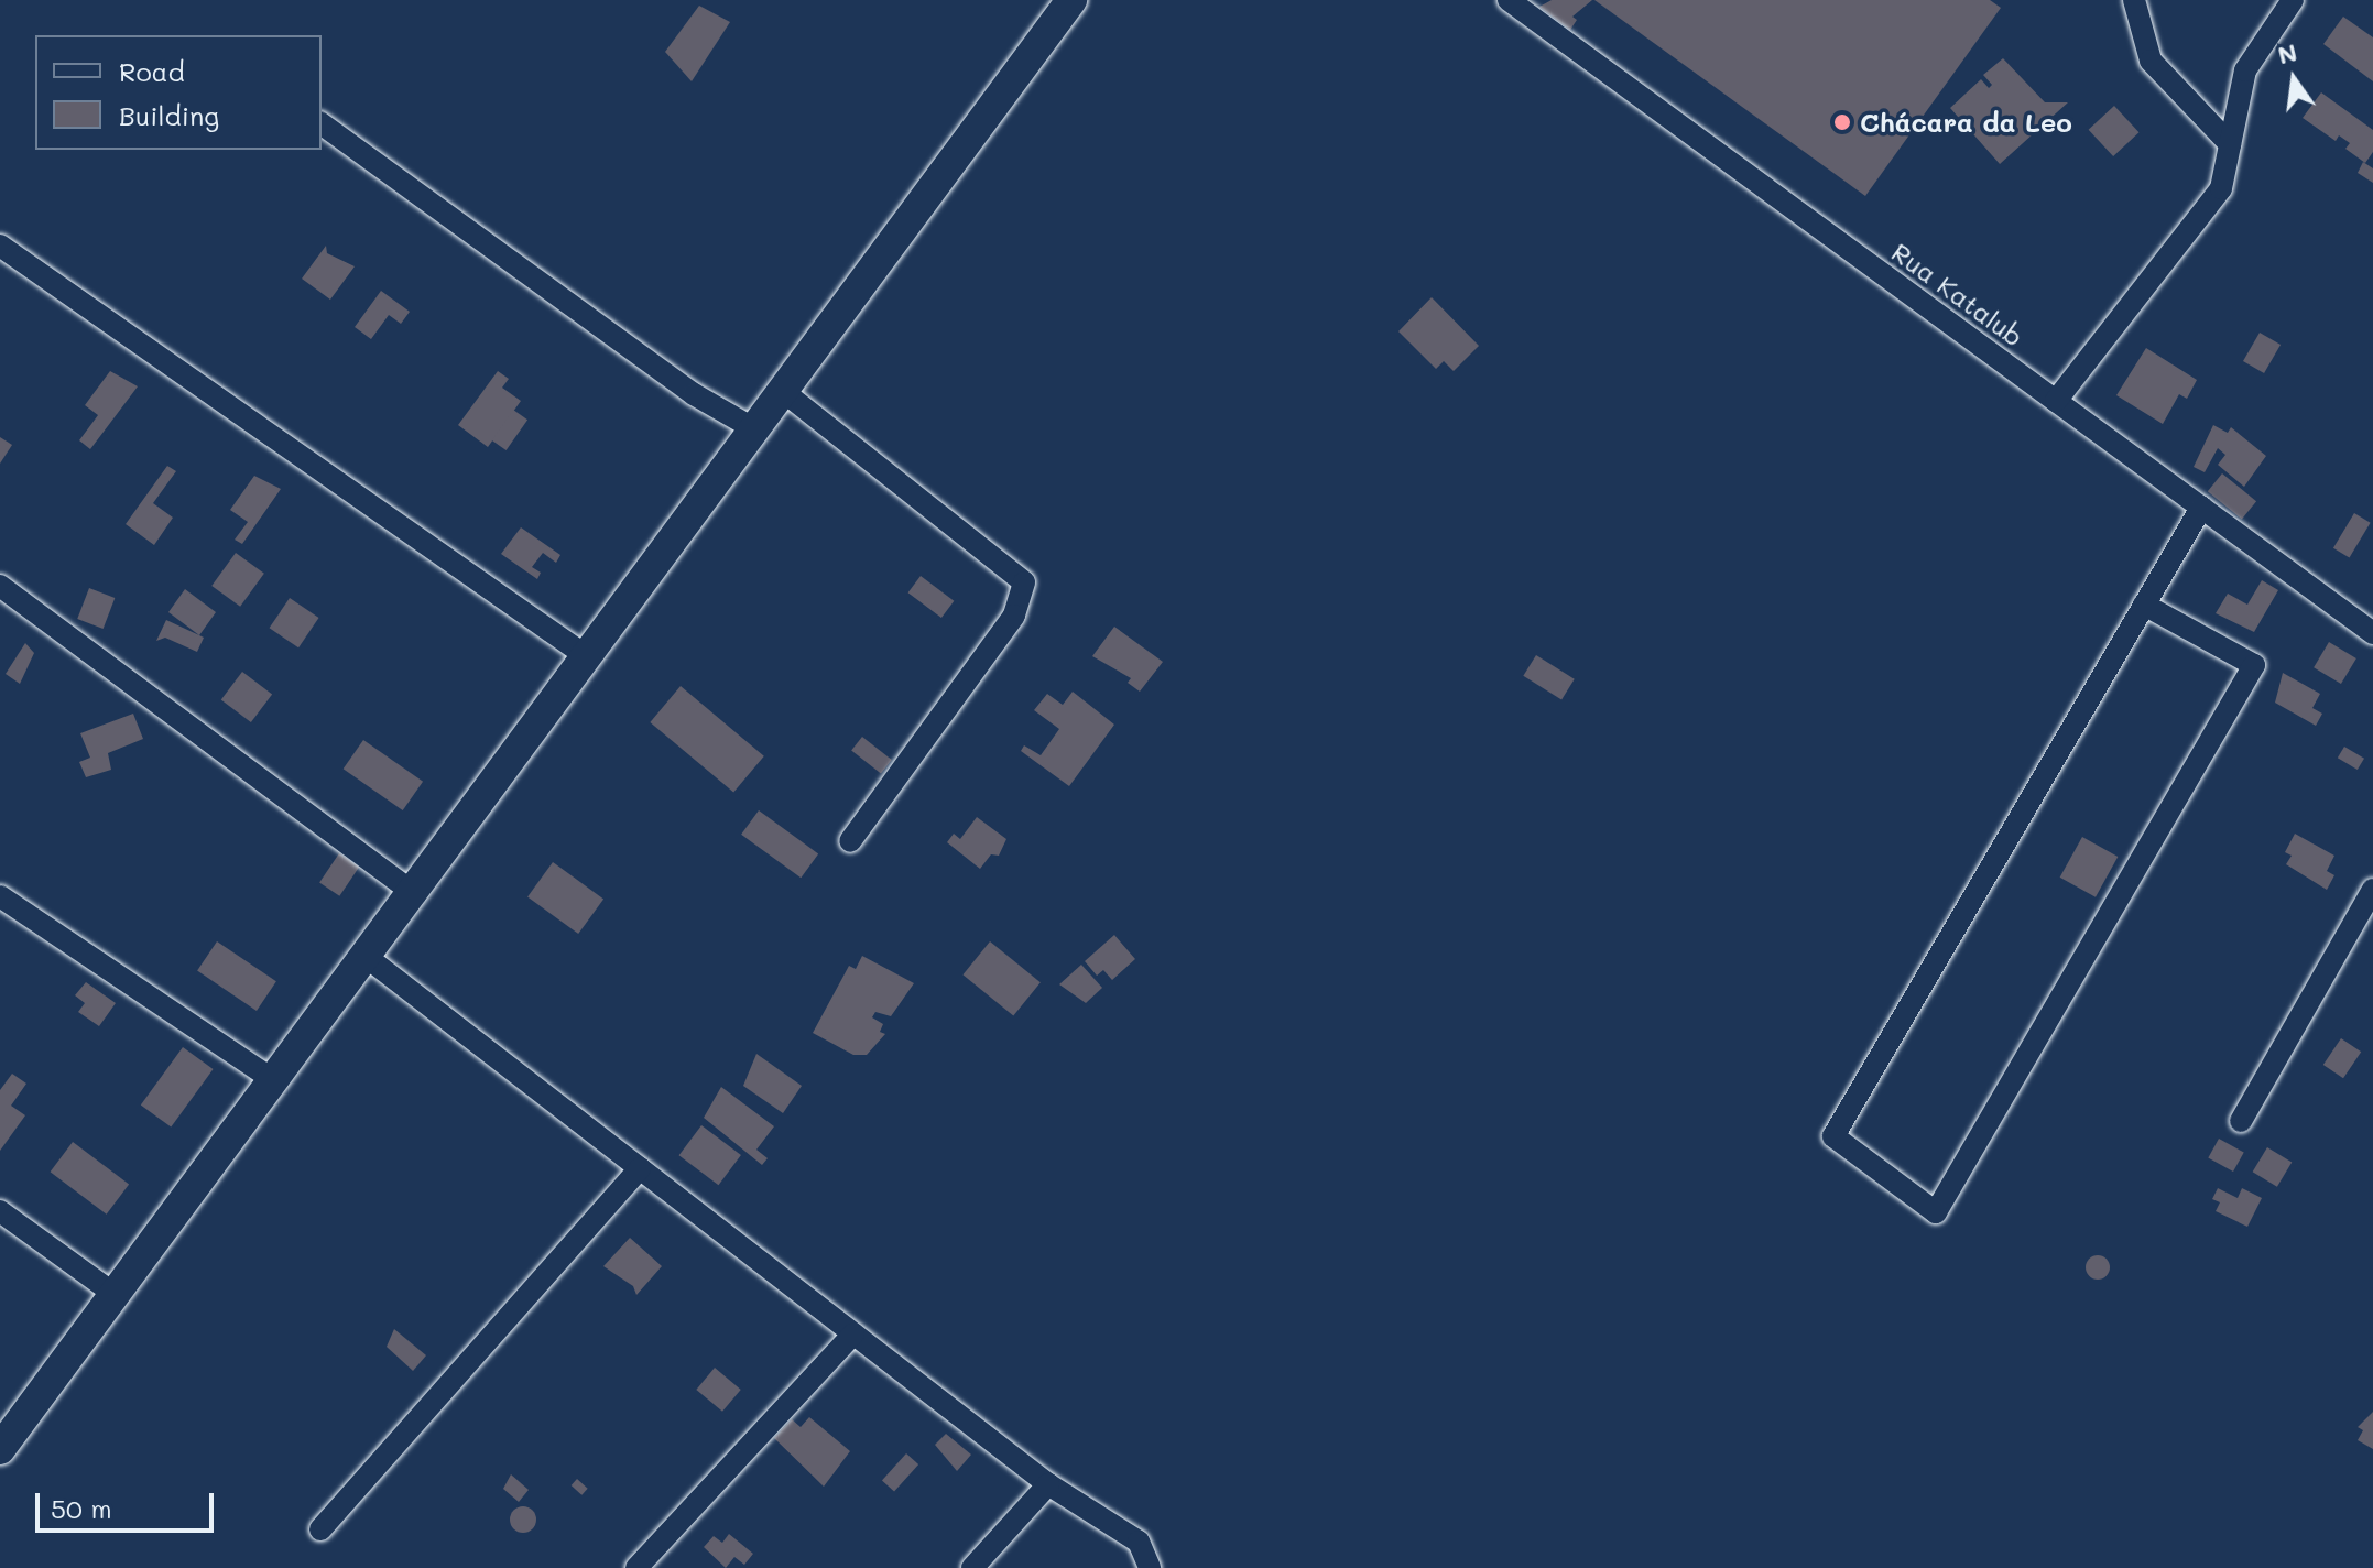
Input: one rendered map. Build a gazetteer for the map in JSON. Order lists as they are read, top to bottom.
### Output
{
  "streets": {
    "street": ["Rua Katalub"]
  },
  "places": ["Chácara da Leo"],
  "legend": ["Road", "Building"],
  "scale_bar": "50 m",
  "north": "top"
}
